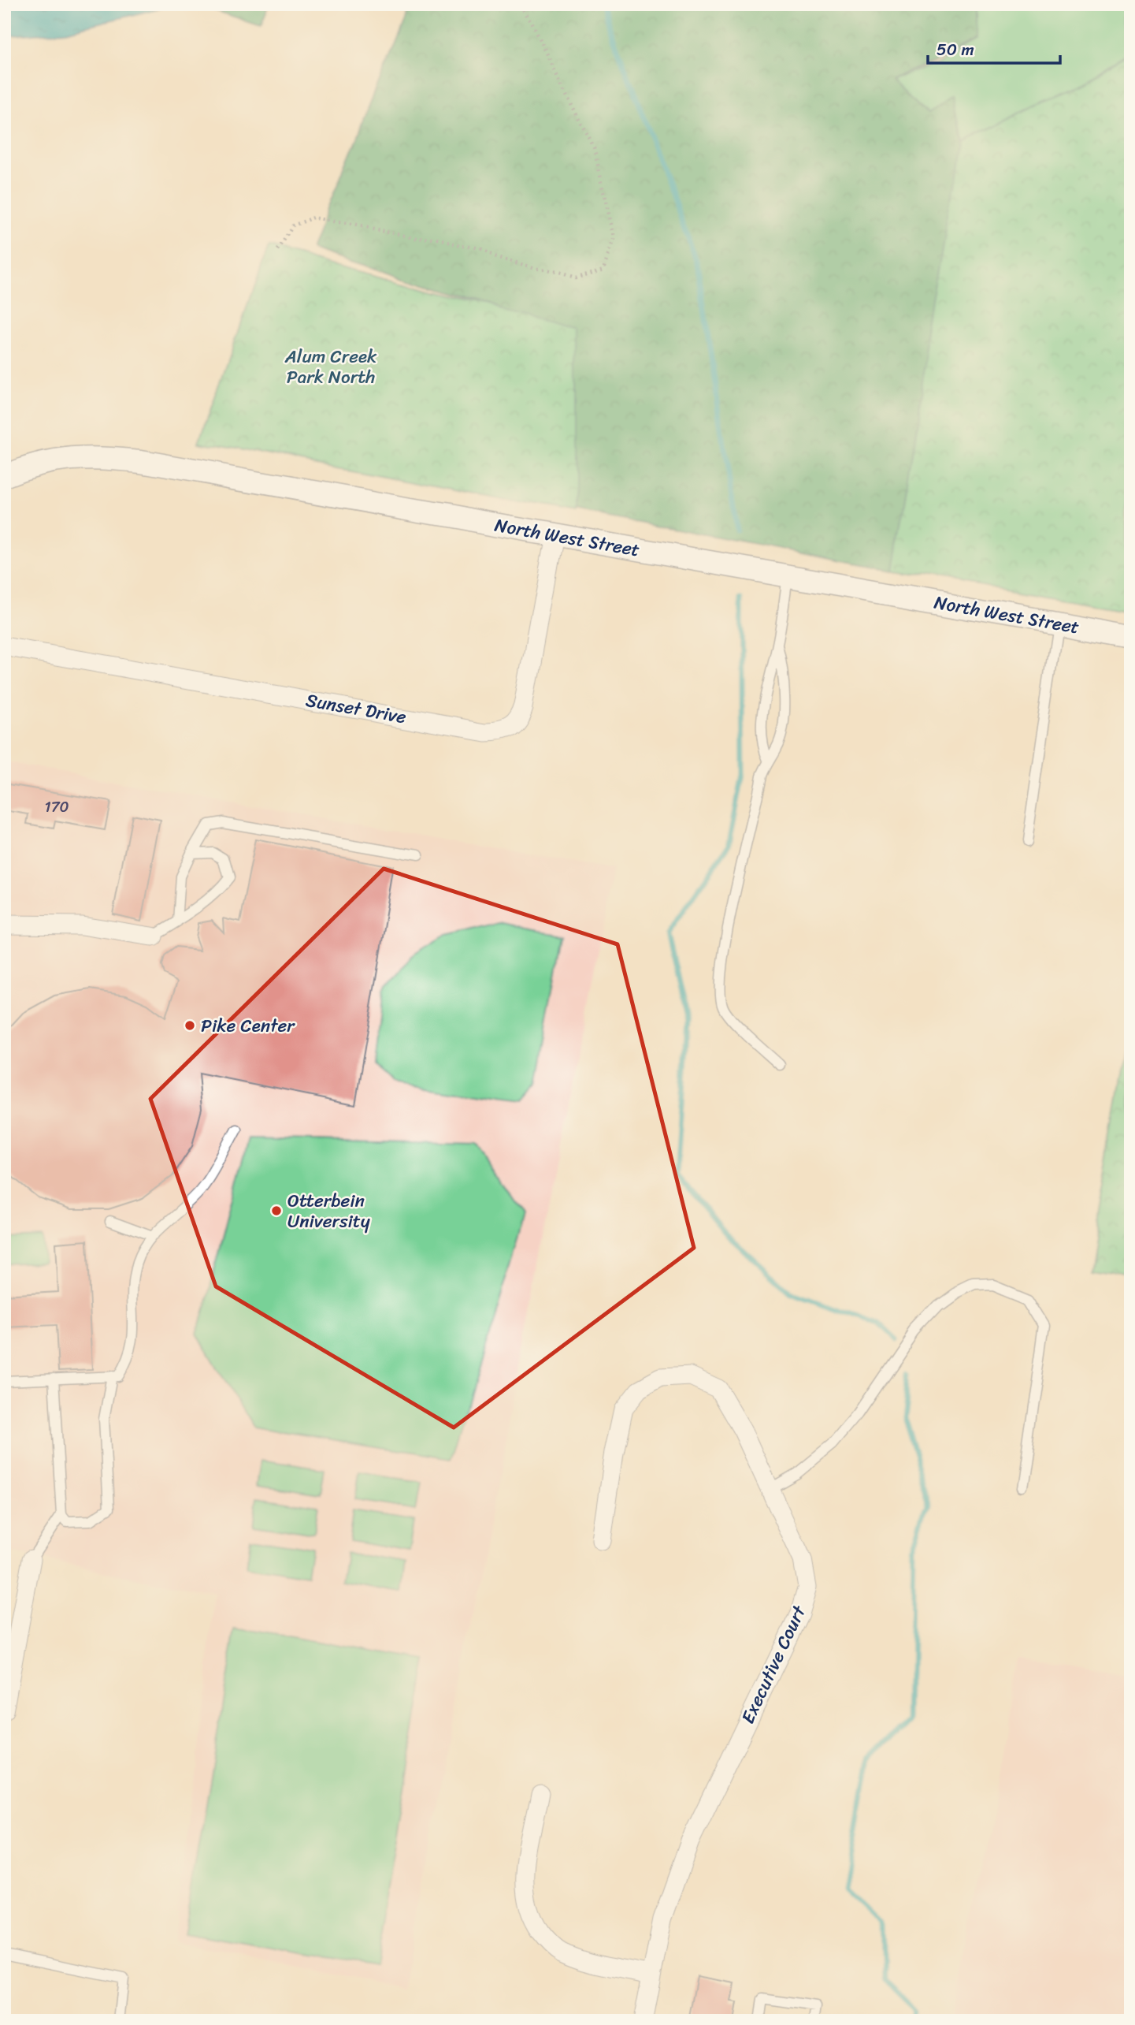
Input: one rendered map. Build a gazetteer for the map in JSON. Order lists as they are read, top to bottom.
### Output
{
  "streets": {
    "street": ["North West Street", "Sunset Drive", "Executive Court"]
  },
  "crossings": [
    ["North West Street", "Sunset Drive"]
  ],
  "parks": ["Alum Creek Park North"],
  "places": ["Pike Center", "Otterbein University"],
  "house_numbers": ["170"],
  "scale_bar": "50 m"
}
